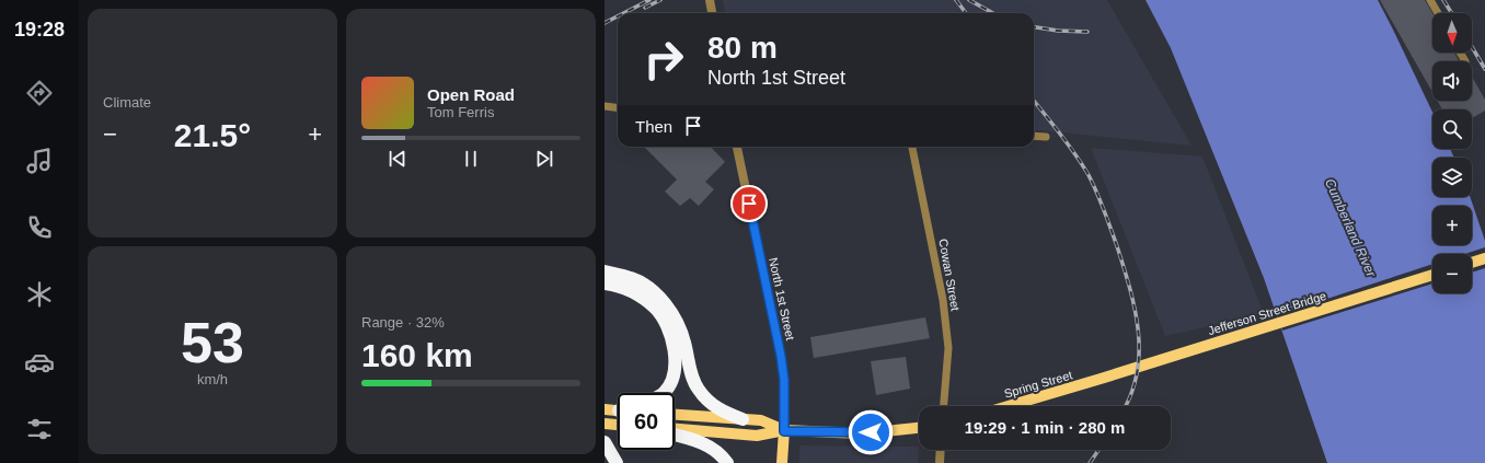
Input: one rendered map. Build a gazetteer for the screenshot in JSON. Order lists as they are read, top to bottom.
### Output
{
  "streets": {
    "main road": ["North 1st Street", "Jefferson Street Bridge", "Spring Street"],
    "street": ["Cowan Street"]
  },
  "crossings": [
    ["Jefferson Street Bridge", "Spring Street"]
  ],
  "water": ["Cumberland River"],
  "north": "bottom",
  "page": {
    "tabs": "19:28",
    "tile": [
      "Climate",
      ["53", "km/h"],
      ["Range · 32%", "160 km"]
    ],
    "map_buttons": ["+", "−"],
    "turn": ["80 m", "North 1st Street"],
    "song": ["Open Road", "Tom Ferris"],
    "then": "Then",
    "heat": ["−", "21.5°", "+"],
    "limit": "60",
    "trip": "19:29 · 1 min · 280 m"
  }
}
